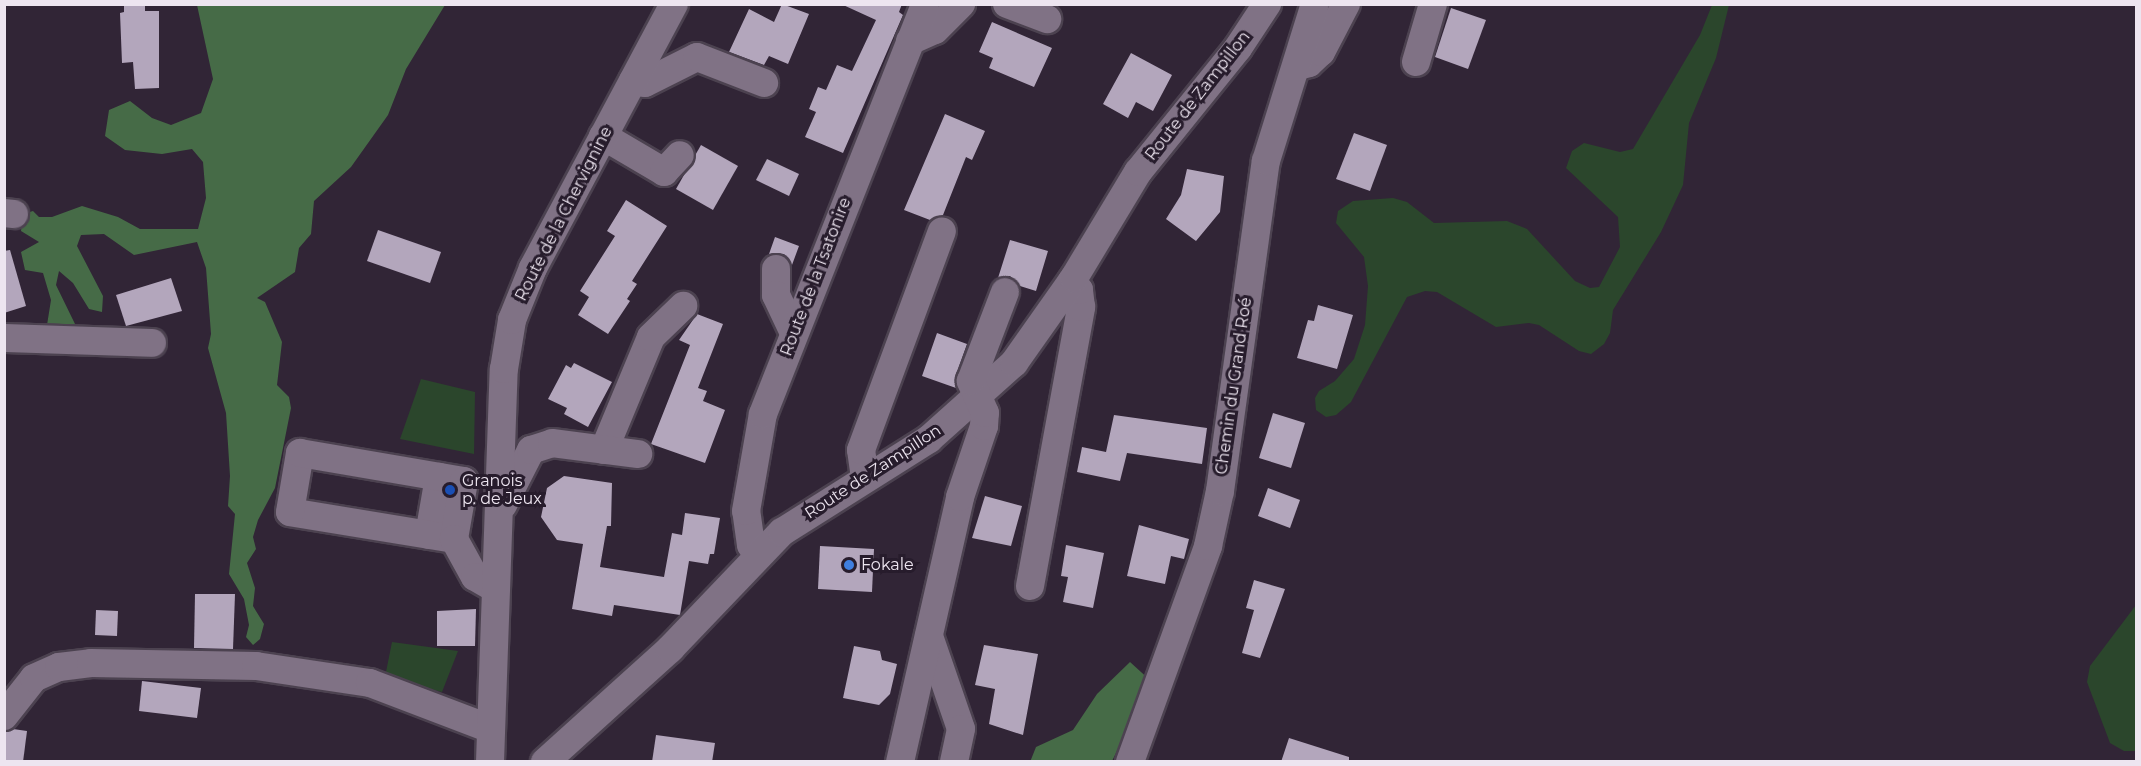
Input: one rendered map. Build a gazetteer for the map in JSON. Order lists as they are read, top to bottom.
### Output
{
  "streets": {
    "street": [
      "Route de Zampillon",
      "Route de la Chervignine",
      "Route de la Tsatonire",
      "Chemin du Grand Roé"
    ]
  },
  "crossings": [
    ["Route de Zampillon", "Route de la Tsatonire"]
  ],
  "places": ["Granois p. de Jeux", "Fokale"]
}
